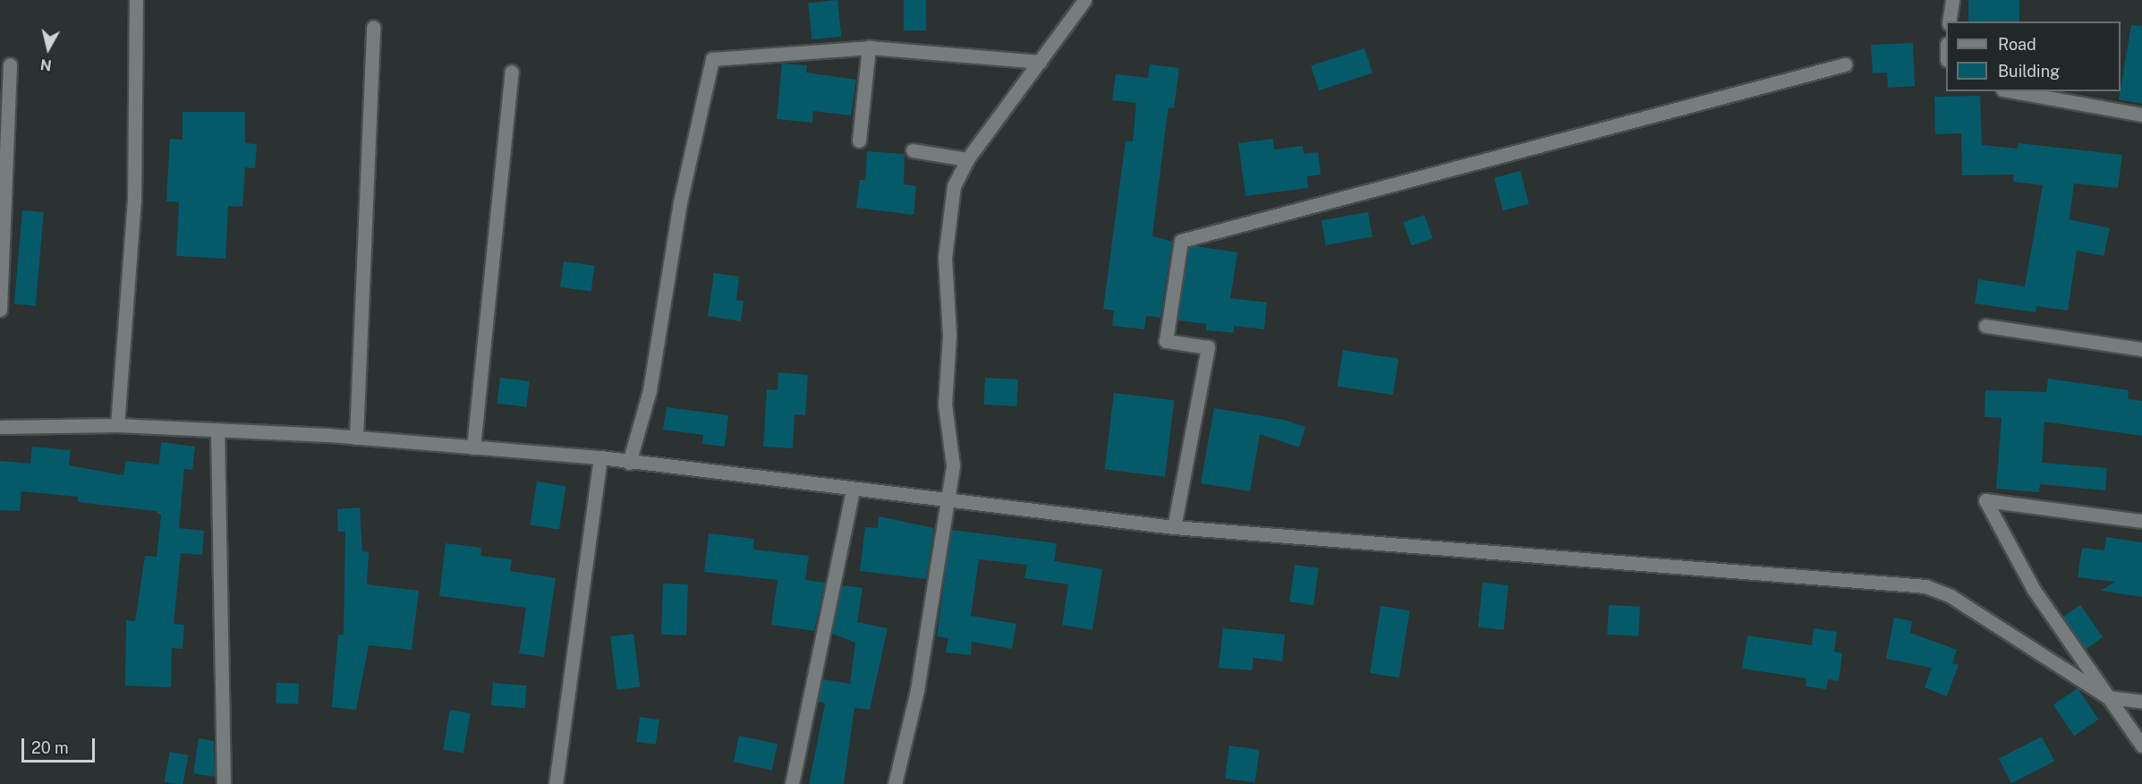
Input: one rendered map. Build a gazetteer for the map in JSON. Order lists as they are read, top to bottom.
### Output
{
  "legend": ["Road", "Building"],
  "scale_bar": "20 m",
  "north": "bottom"
}
